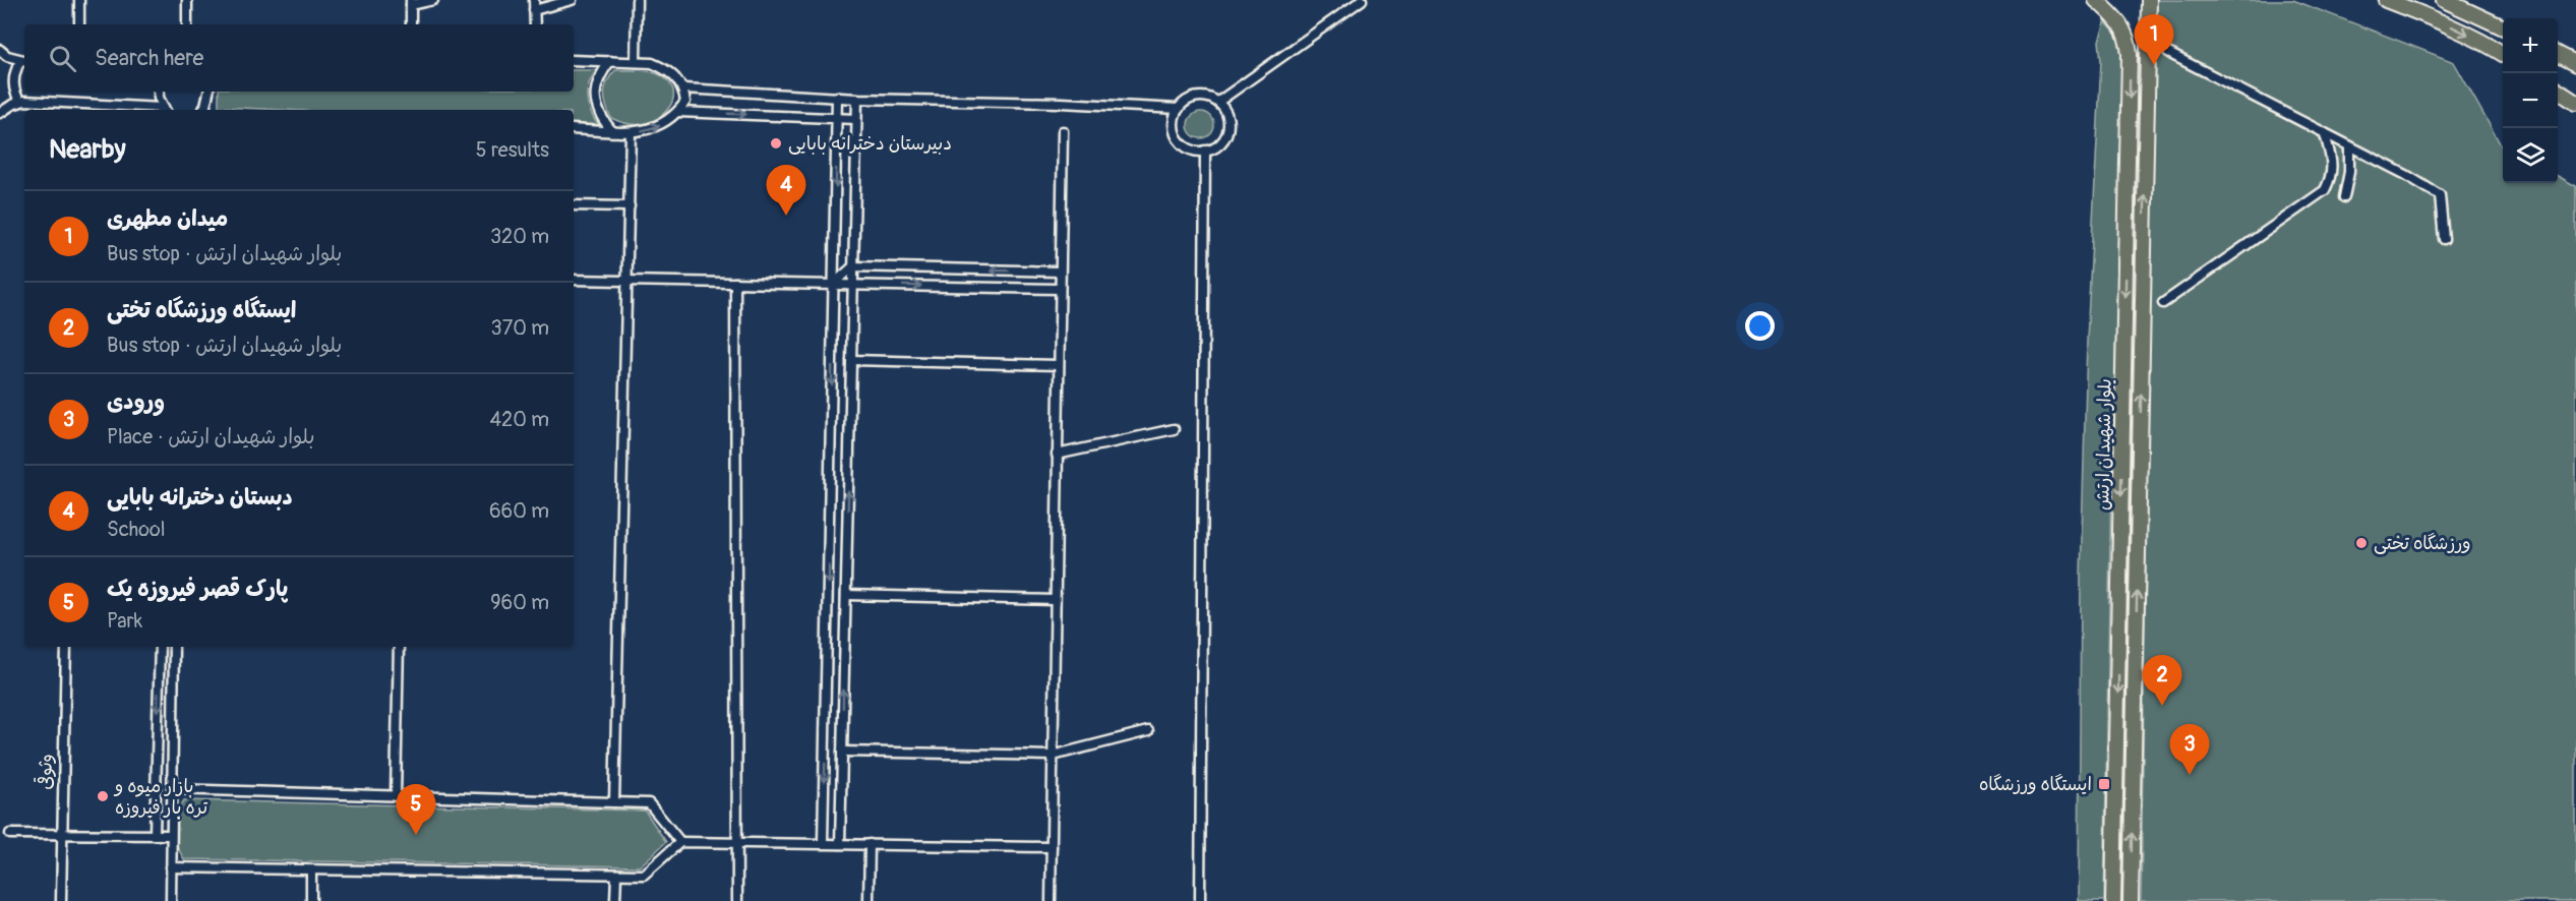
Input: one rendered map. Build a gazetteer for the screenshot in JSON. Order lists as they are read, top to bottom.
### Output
{
  "streets": {
    "main road": ["بلوار شهیدان ارتش"],
    "street": ["وثوقی"]
  },
  "places": {
    "other": ["دبیرستان دخترانه بابایی", "ورزشگاه تختی", "بازار میوه و تره بار فیروزه"],
    "transit": ["ایستگاه ورزشگاه"]
  },
  "page": {
    "pins": [
      "1",
      "4",
      "2",
      "3",
      "5"
    ],
    "map_buttons": ["+", "−"],
    "search": "Search here",
    "heading": ["Nearby", "5 results"],
    "list": [
      {
        "mark": "1",
        "name": "میدان مطهری",
        "note": "Bus stop · بلوار شهیدان ارتش",
        "value": "320 m"
      },
      {
        "mark": "2",
        "name": "ایستگاه ورزشگاه تختی",
        "note": "Bus stop · بلوار شهیدان ارتش",
        "value": "370 m"
      },
      {
        "mark": "3",
        "name": "ورودی",
        "note": "Place · بلوار شهیدان ارتش",
        "value": "420 m"
      },
      {
        "mark": "4",
        "name": "دبستان دخترانه بابایی",
        "note": "School",
        "value": "660 m"
      },
      {
        "mark": "5",
        "name": "پارک قصر فیروزه یک",
        "note": "Park",
        "value": "960 m"
      }
    ]
  }
}
